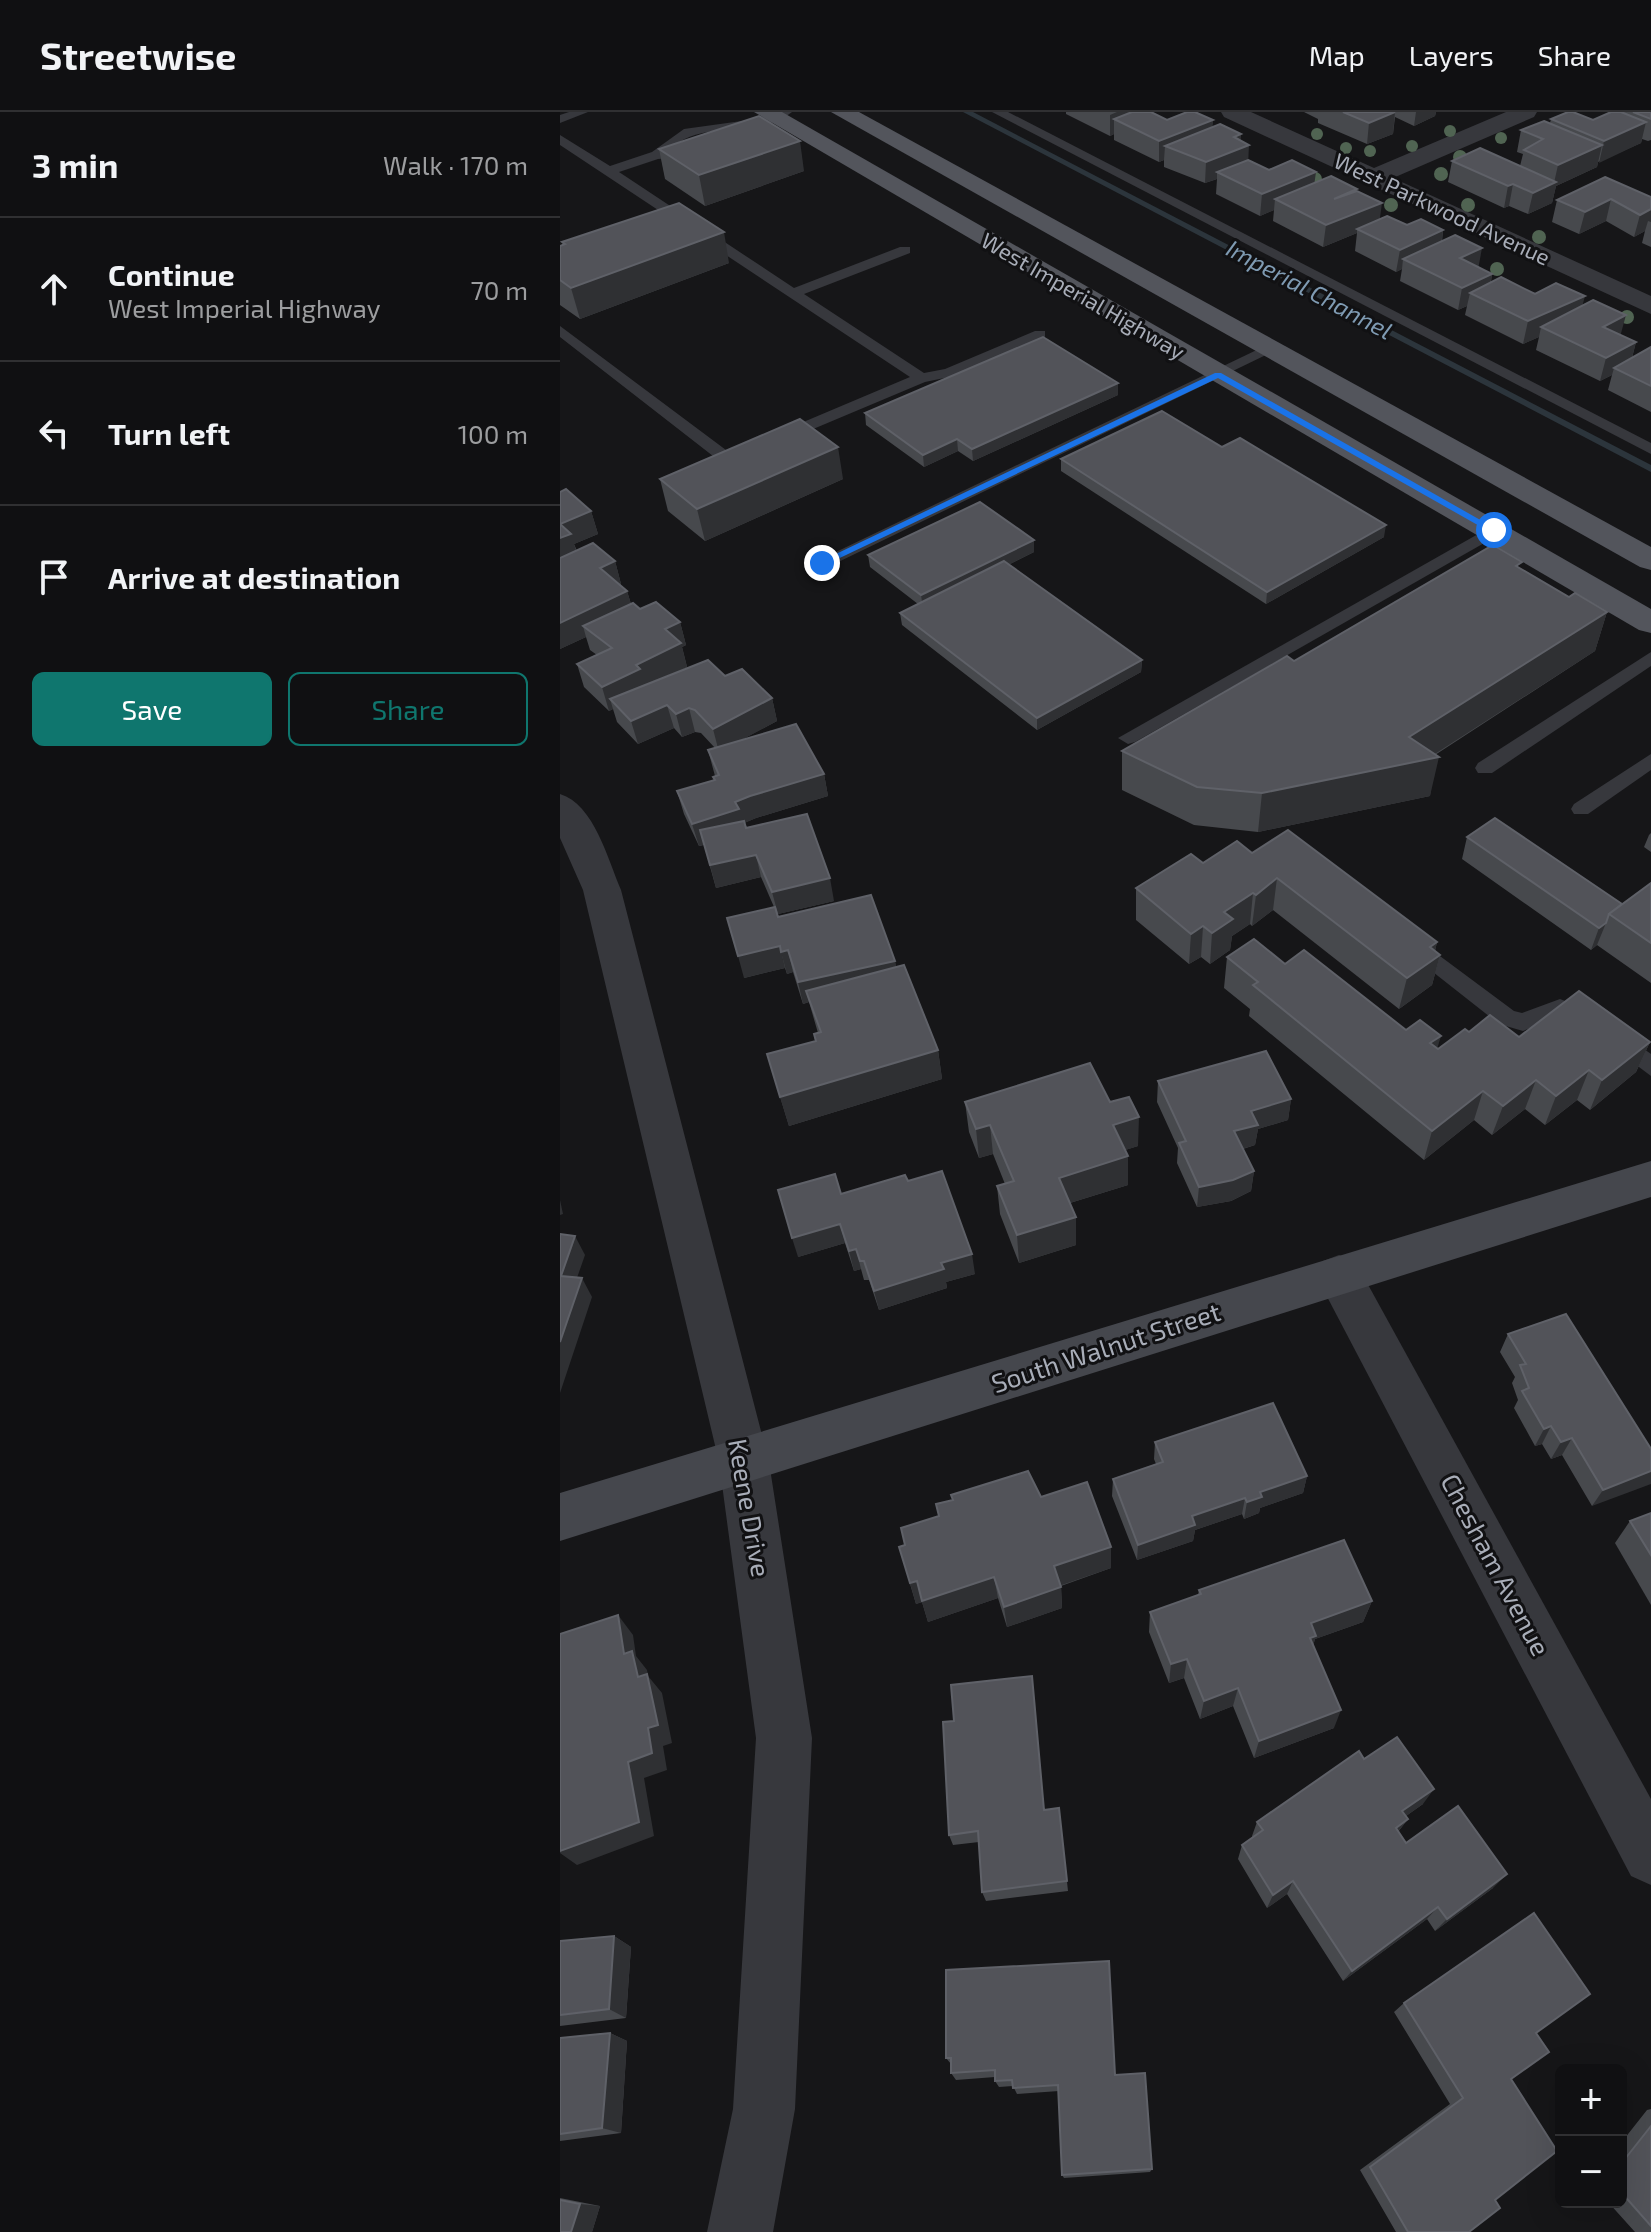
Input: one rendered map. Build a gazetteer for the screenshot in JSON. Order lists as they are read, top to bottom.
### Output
{
  "streets": {
    "main road": ["West Imperial Highway"],
    "street": [
      "West Parkwood Avenue",
      "South Walnut Street",
      "Keene Drive",
      "Chesham Avenue"
    ]
  },
  "crossings": [
    ["South Walnut Street", "Keene Drive"],
    ["South Walnut Street", "Chesham Avenue"]
  ],
  "water": ["Imperial Channel"],
  "page": {
    "header": "Streetwise",
    "nav": ["Map", "Layers", "Share"],
    "heading": ["3 min", "Walk · 170 m"],
    "list": [
      ["Continue", "West Imperial Highway", "70 m"],
      ["Turn left", "100 m"],
      "Arrive at destination"
    ],
    "buttons": ["Save", "Share"],
    "map_buttons": ["+", "−"]
  }
}
